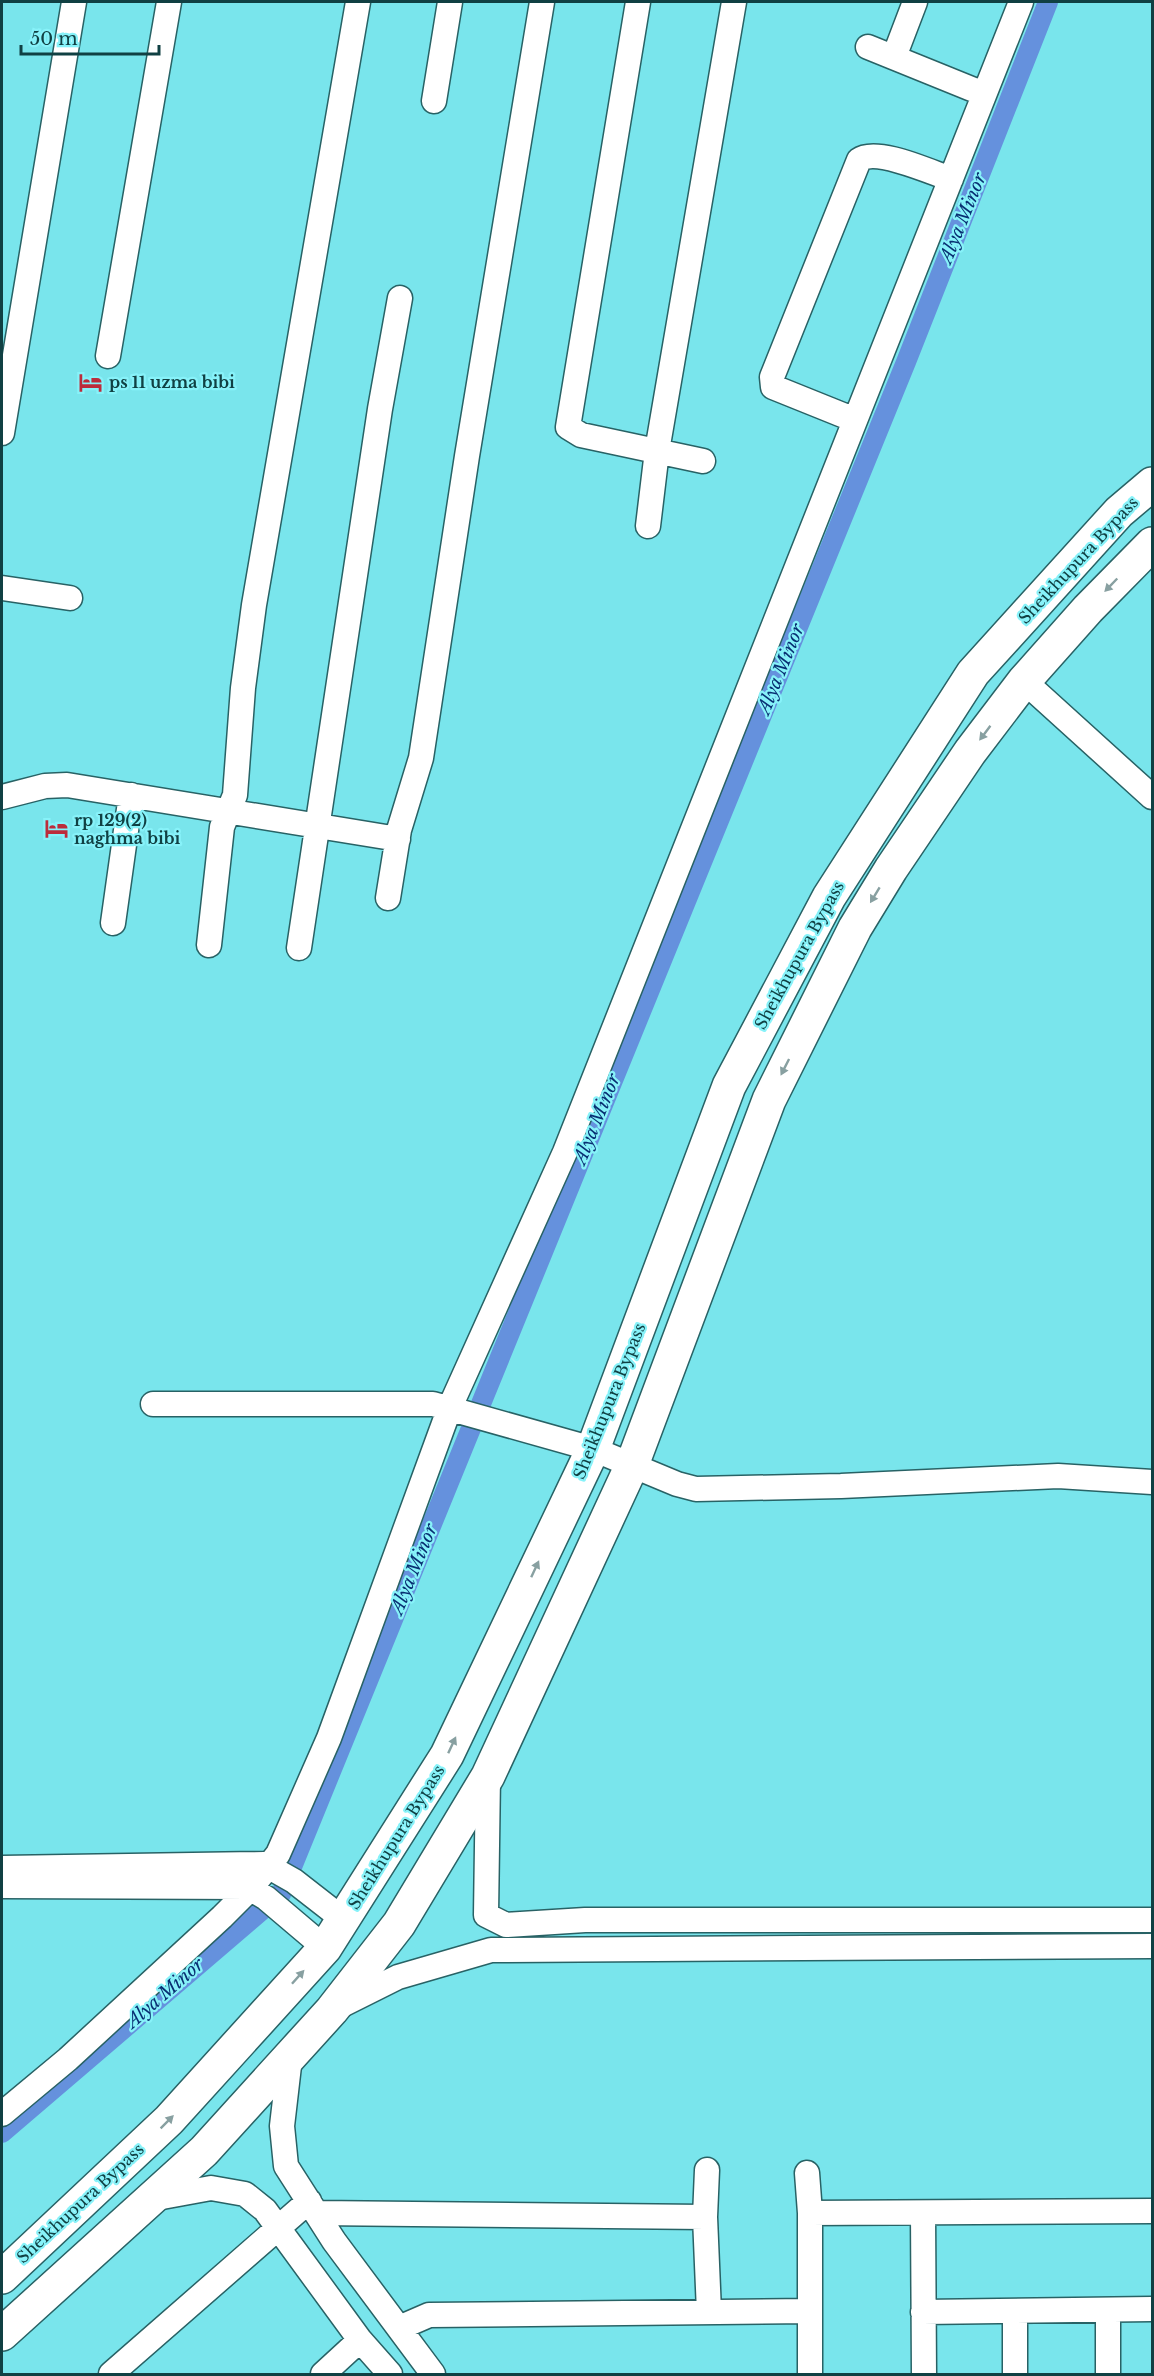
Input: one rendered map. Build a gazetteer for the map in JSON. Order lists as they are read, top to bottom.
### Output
{
  "streets": {
    "highway": ["Sheikhupura Bypass"]
  },
  "water": ["Alya Minor"],
  "places": {
    "hotel": ["ps 11 uzma bibi", "rp 129(2) naghma bibi"]
  },
  "scale_bar": "50 m"
}
